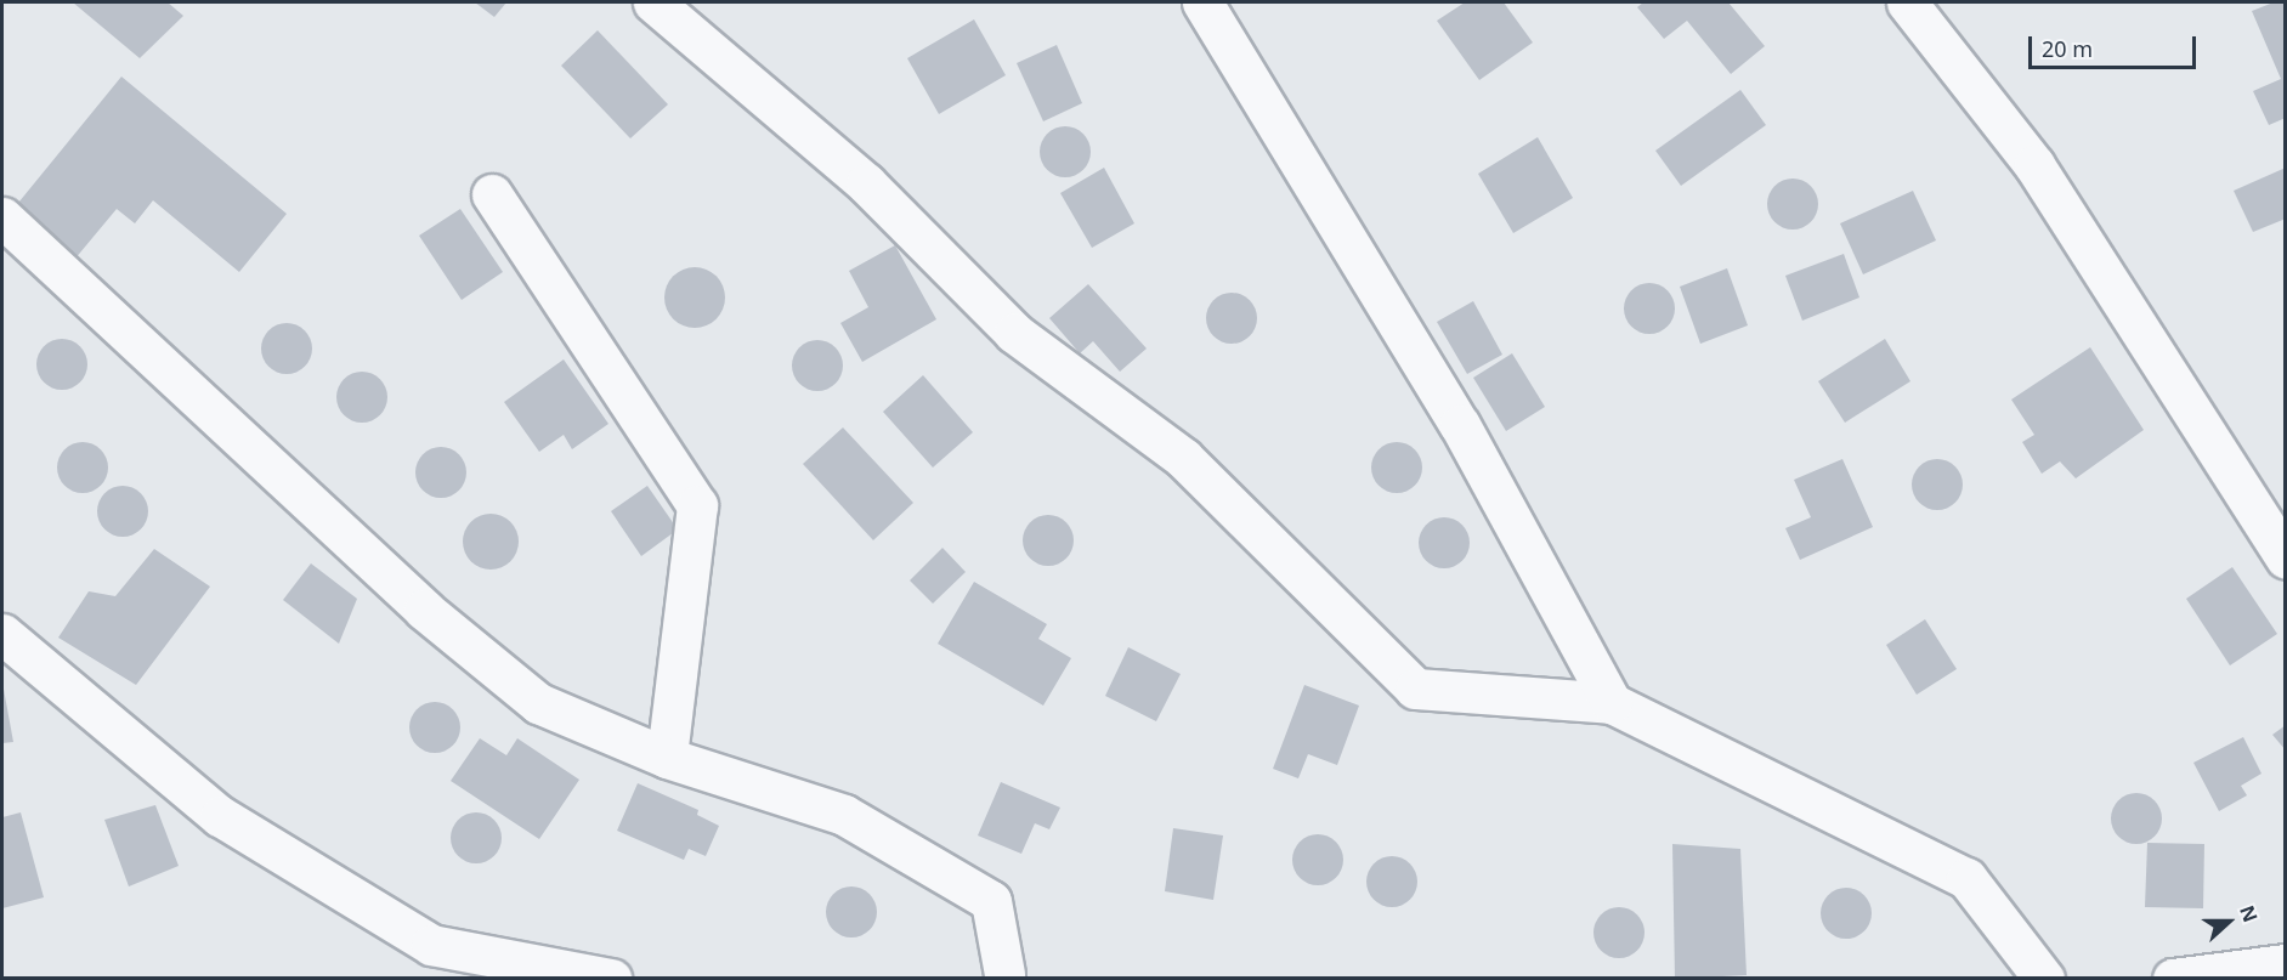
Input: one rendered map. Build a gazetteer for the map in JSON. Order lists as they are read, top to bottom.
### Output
{
  "scale_bar": "20 m",
  "north": "right"
}
